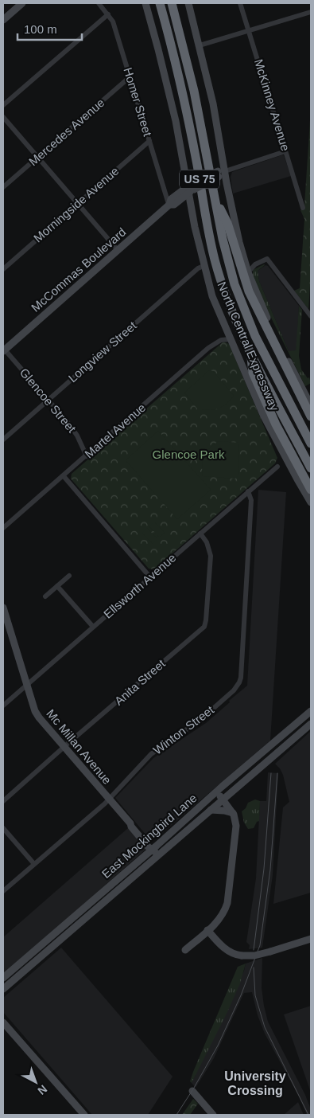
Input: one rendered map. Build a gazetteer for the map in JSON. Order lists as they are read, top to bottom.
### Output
{
  "streets": {
    "highway": ["US 75", "North Central Expressway"],
    "main road": ["McCommas Boulevard", "Mc Millan Avenue", "East Mockingbird Lane"],
    "street": [
      "Homer Street",
      "McKinney Avenue",
      "Mercedes Avenue",
      "Morningside Avenue",
      "Longview Street",
      "Glencoe Street",
      "Martel Avenue",
      "Ellsworth Avenue",
      "Anita Street",
      "Winton Street"
    ]
  },
  "crossings": [
    ["Homer Street", "Mercedes Avenue"],
    ["Homer Street", "Morningside Avenue"],
    ["Homer Street", "McCommas Boulevard"],
    ["McKinney Avenue", "McCommas Boulevard"],
    ["McCommas Boulevard", "North Central Expressway"],
    ["McCommas Boulevard", "Glencoe Street"],
    ["North Central Expressway", "Longview Street"],
    ["North Central Expressway", "Martel Avenue"],
    ["Longview Street", "Glencoe Street"],
    ["Glencoe Street", "Martel Avenue"],
    ["Ellsworth Avenue", "Anita Street"],
    ["Ellsworth Avenue", "Winton Street"],
    ["Ellsworth Avenue", "Mc Millan Avenue"],
    ["Anita Street", "Mc Millan Avenue"],
    ["Winton Street", "Mc Millan Avenue"],
    ["Mc Millan Avenue", "East Mockingbird Lane"]
  ],
  "districts": ["University Crossing"],
  "parks": ["Glencoe Park"],
  "scale_bar": "100 m",
  "north": "bottom right"
}
